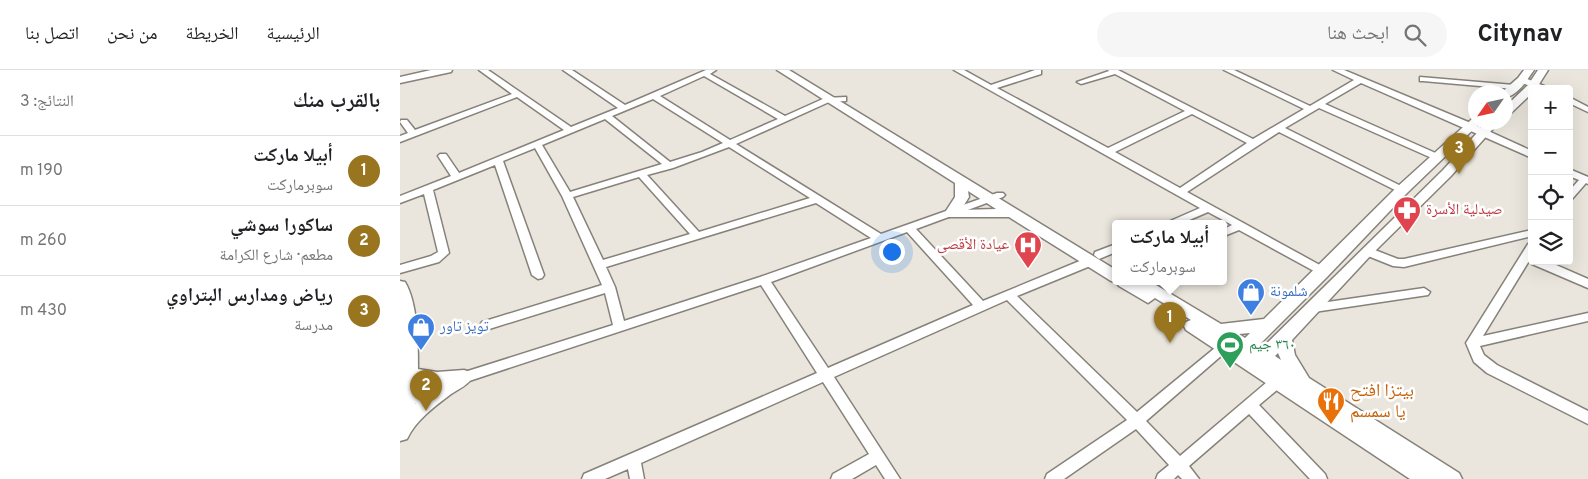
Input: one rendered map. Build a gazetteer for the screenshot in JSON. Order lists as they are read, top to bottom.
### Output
{
  "places": {
    "pharmacy": ["صيدلية الأسرة"],
    "hospital": ["عيادة الأقصى"],
    "shop": ["شلمونة", "تويز تاور"],
    "sports": ["٣٦٠ جيم"],
    "restaurant": ["بيتزا افتح يا سمسم"]
  },
  "north": "bottom left",
  "page": {
    "header": "Citynav",
    "search": "ابحث هنا",
    "nav": [
      "الرئيسية",
      "الخريطة",
      "من نحن",
      "اتصل بنا"
    ],
    "heading": ["بالقرب منك", "النتائج: 3"],
    "map_buttons": ["+", "−"],
    "pins": ["3", "1", "2"],
    "list": [
      {
        "mark": "1",
        "name": "أبيلا ماركت",
        "note": "سوبرماركت",
        "value": "190 m"
      },
      {
        "mark": "2",
        "name": "ساكورا سوشي",
        "note": "مطعم · شارع الكرامة",
        "value": "260 m"
      },
      {
        "mark": "3",
        "name": "رياض ومدارس البتراوي",
        "note": "مدرسة",
        "value": "430 m"
      }
    ],
    "popup": ["أبيلا ماركت", "سوبرماركت"]
  }
}
